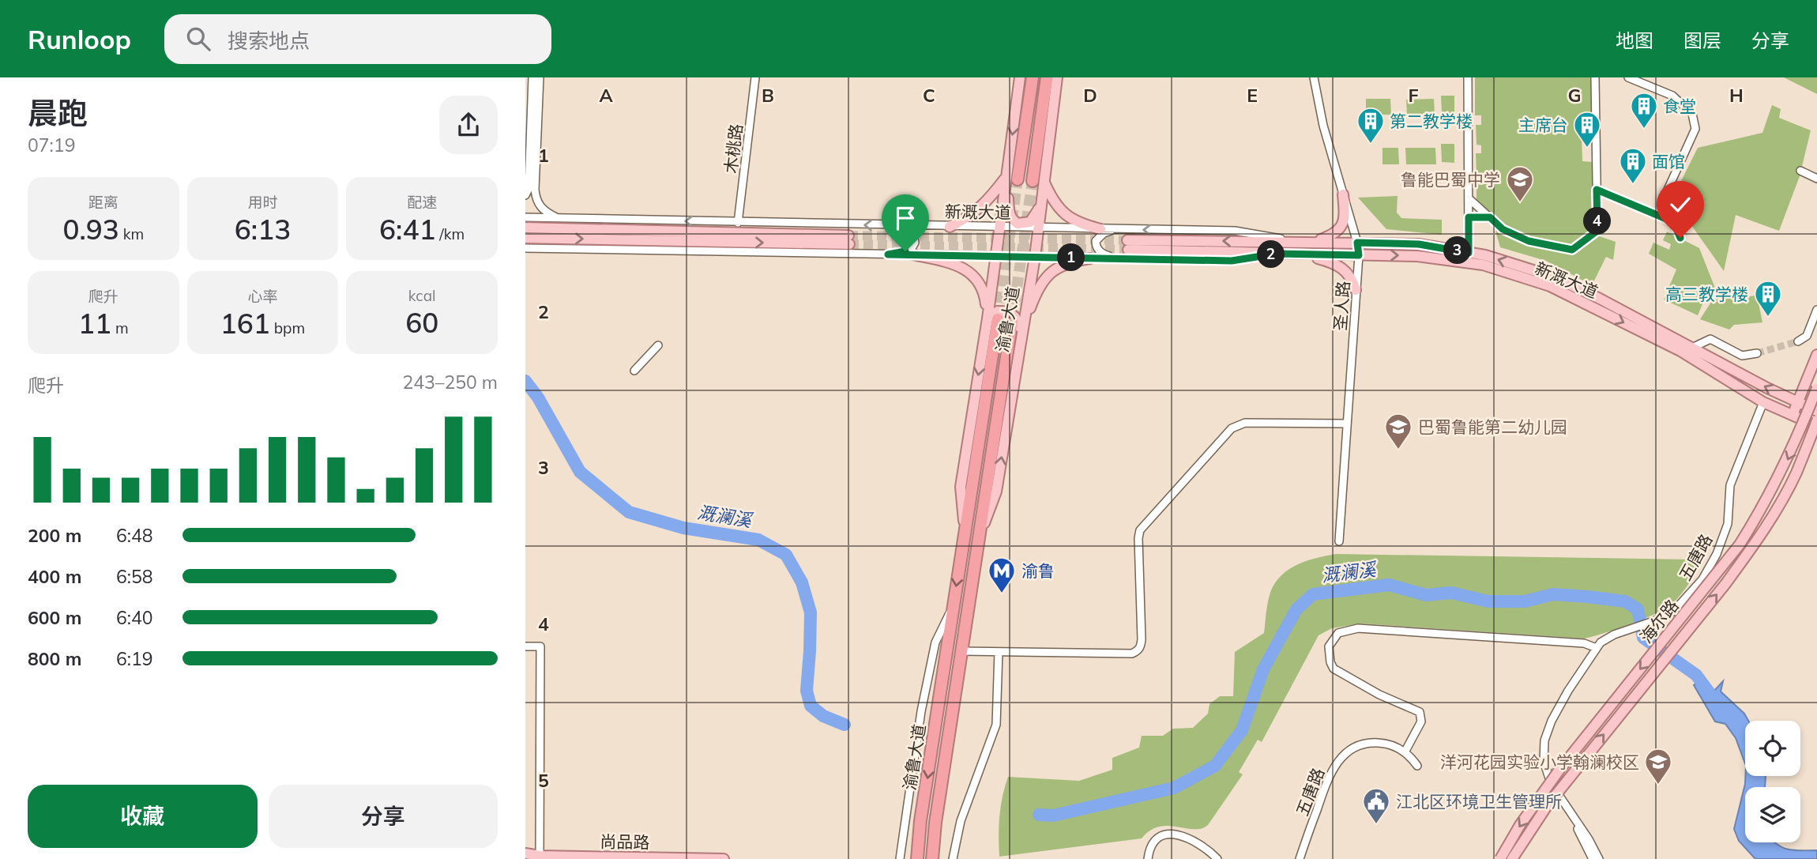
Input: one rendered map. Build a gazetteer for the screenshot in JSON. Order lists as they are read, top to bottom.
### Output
{
  "streets": {
    "highway": ["渝鲁大道"],
    "main road": ["新溉大道", "海尔路", "尚品路"],
    "street": ["木桃路", "圣人路", "五唐路"]
  },
  "crossings": [
    ["木桃路", "新溉大道"],
    ["新溉大道", "圣人路"],
    ["新溉大道", "渝鲁大道"],
    ["新溉大道", "五唐路"]
  ],
  "water": ["溉澜溪"],
  "places": {
    "building": [
      "食堂",
      "第二教学楼",
      "主席台",
      "面馆",
      "高三教学楼"
    ],
    "school or university": ["鲁能巴蜀中学", "巴蜀鲁能第二幼儿园", "洋河花园实验小学翰澜校区"],
    "metro station": ["渝鲁"],
    "public building": ["江北区环境卫生管理所"]
  },
  "page": {
    "header": "Runloop",
    "search": "搜索地点",
    "nav": ["地图", "图层", "分享"],
    "heading": ["晨跑", "07:19"],
    "stats": [
      ["距离", "0.93 km"],
      ["用时", "6:13"],
      ["配速", "6:41 /km"],
      ["爬升", "11 m"],
      ["心率", "161 bpm"],
      ["kcal", "60"]
    ],
    "pins": [
      "4",
      "3",
      "2",
      "1"
    ],
    "chart": ["爬升", "243–250 m"],
    "list": [
      {
        "name": "200 m",
        "note": "6:48"
      },
      {
        "name": "400 m",
        "note": "6:58"
      },
      {
        "name": "600 m",
        "note": "6:40"
      },
      {
        "name": "800 m",
        "note": "6:19"
      }
    ],
    "buttons": ["收藏", "分享"]
  },
  "grid": {
    "columns": [
      "A",
      "B",
      "C",
      "D",
      "E",
      "F",
      "G",
      "H"
    ],
    "rows": [
      "1",
      "2",
      "3",
      "4",
      "5"
    ]
  }
}
